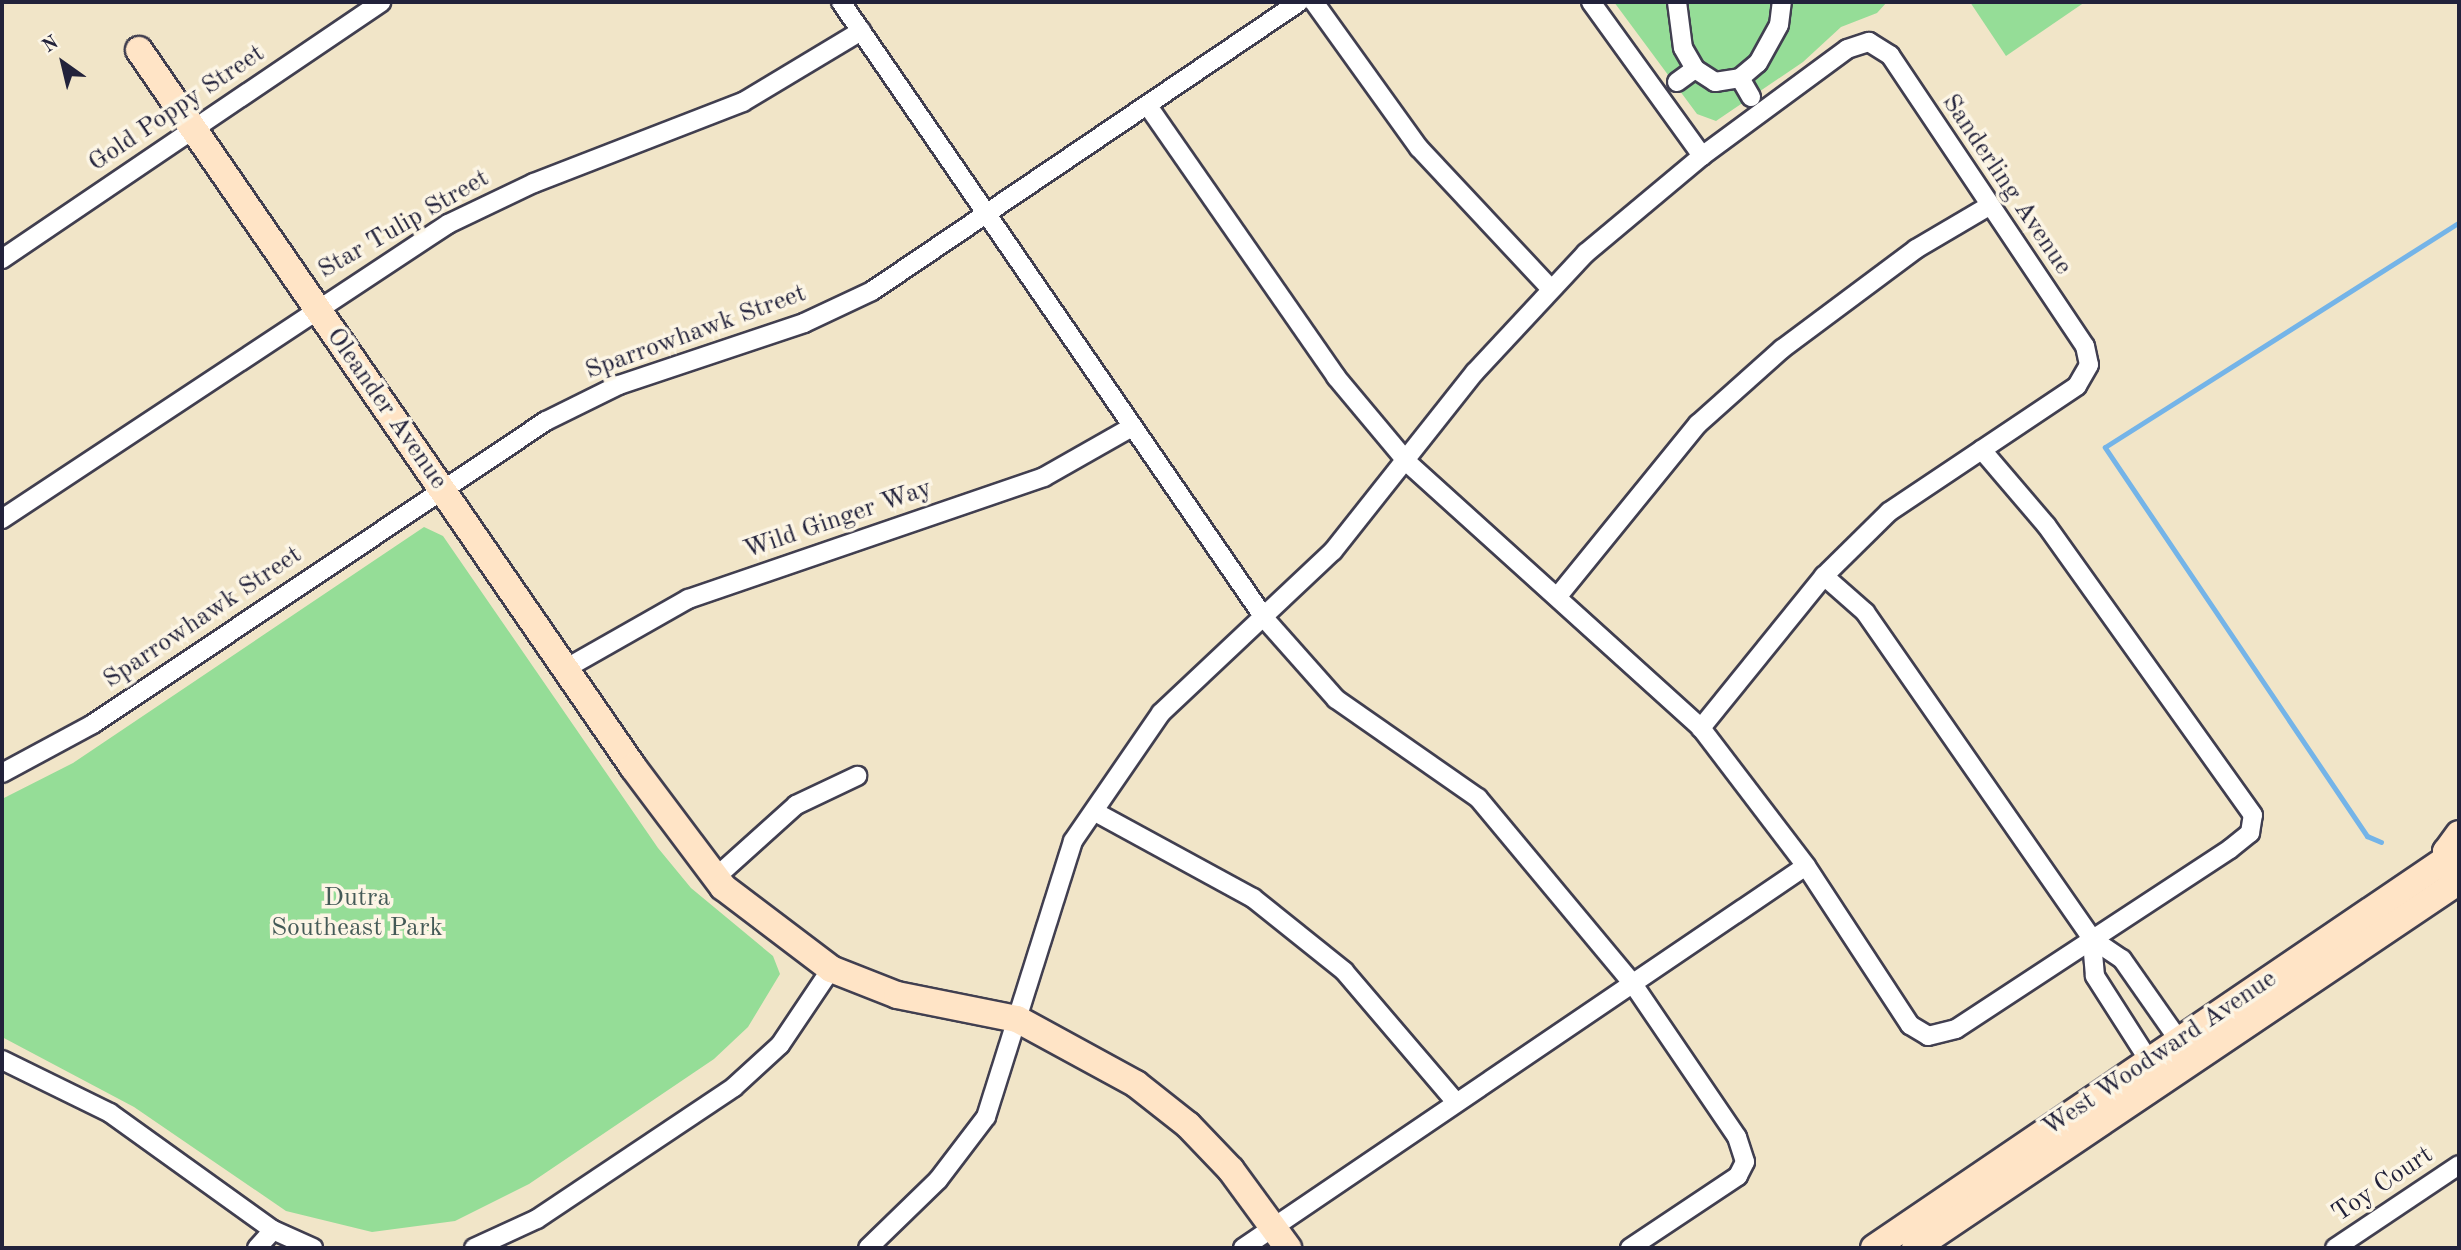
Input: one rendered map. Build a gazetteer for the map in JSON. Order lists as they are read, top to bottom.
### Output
{
  "streets": {
    "street": [
      "Gold Poppy Street",
      "Sanderling Avenue",
      "Star Tulip Street",
      "Sparrowhawk Street",
      "Oleander Avenue",
      "Wild Ginger Way",
      "West Woodward Avenue",
      "Toy Court"
    ]
  },
  "crossings": [
    ["Gold Poppy Street", "Oleander Avenue"],
    ["Star Tulip Street", "Oleander Avenue"],
    ["Sparrowhawk Street", "Oleander Avenue"],
    ["Oleander Avenue", "Wild Ginger Way"]
  ],
  "parks": ["Dutra Southeast Park"],
  "north": "top left"
}
